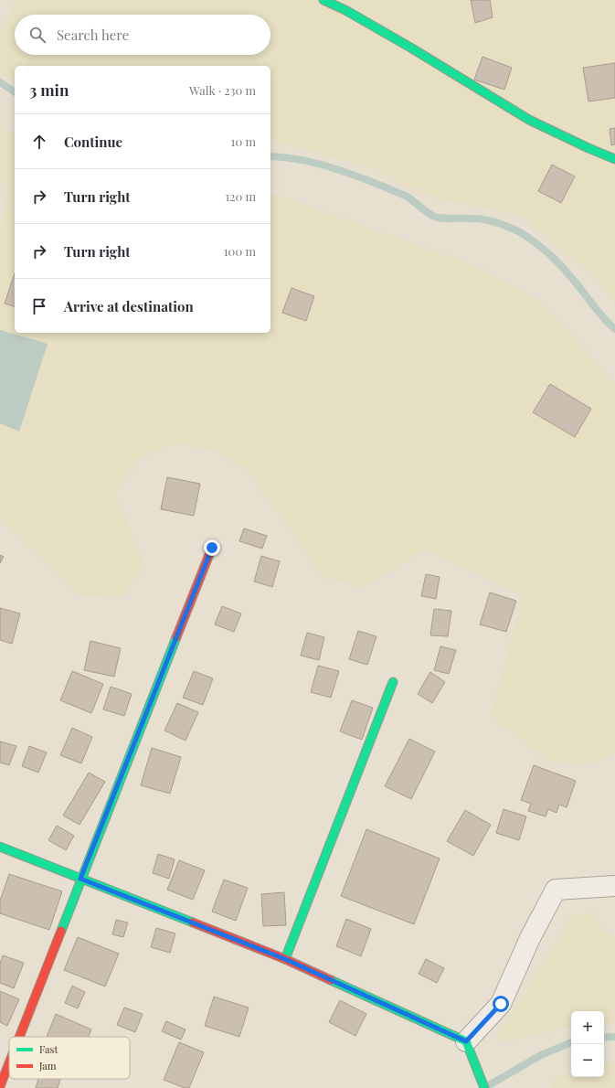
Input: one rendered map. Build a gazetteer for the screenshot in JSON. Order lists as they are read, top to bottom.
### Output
{
  "legend": ["Fast", "Jam"],
  "page": {
    "search": "Search here",
    "heading": ["3 min", "Walk · 230 m"],
    "list": [
      ["Continue", "10 m"],
      ["Turn right", "120 m"],
      ["Turn right", "100 m"],
      "Arrive at destination"
    ],
    "map_buttons": ["+", "−"]
  }
}
